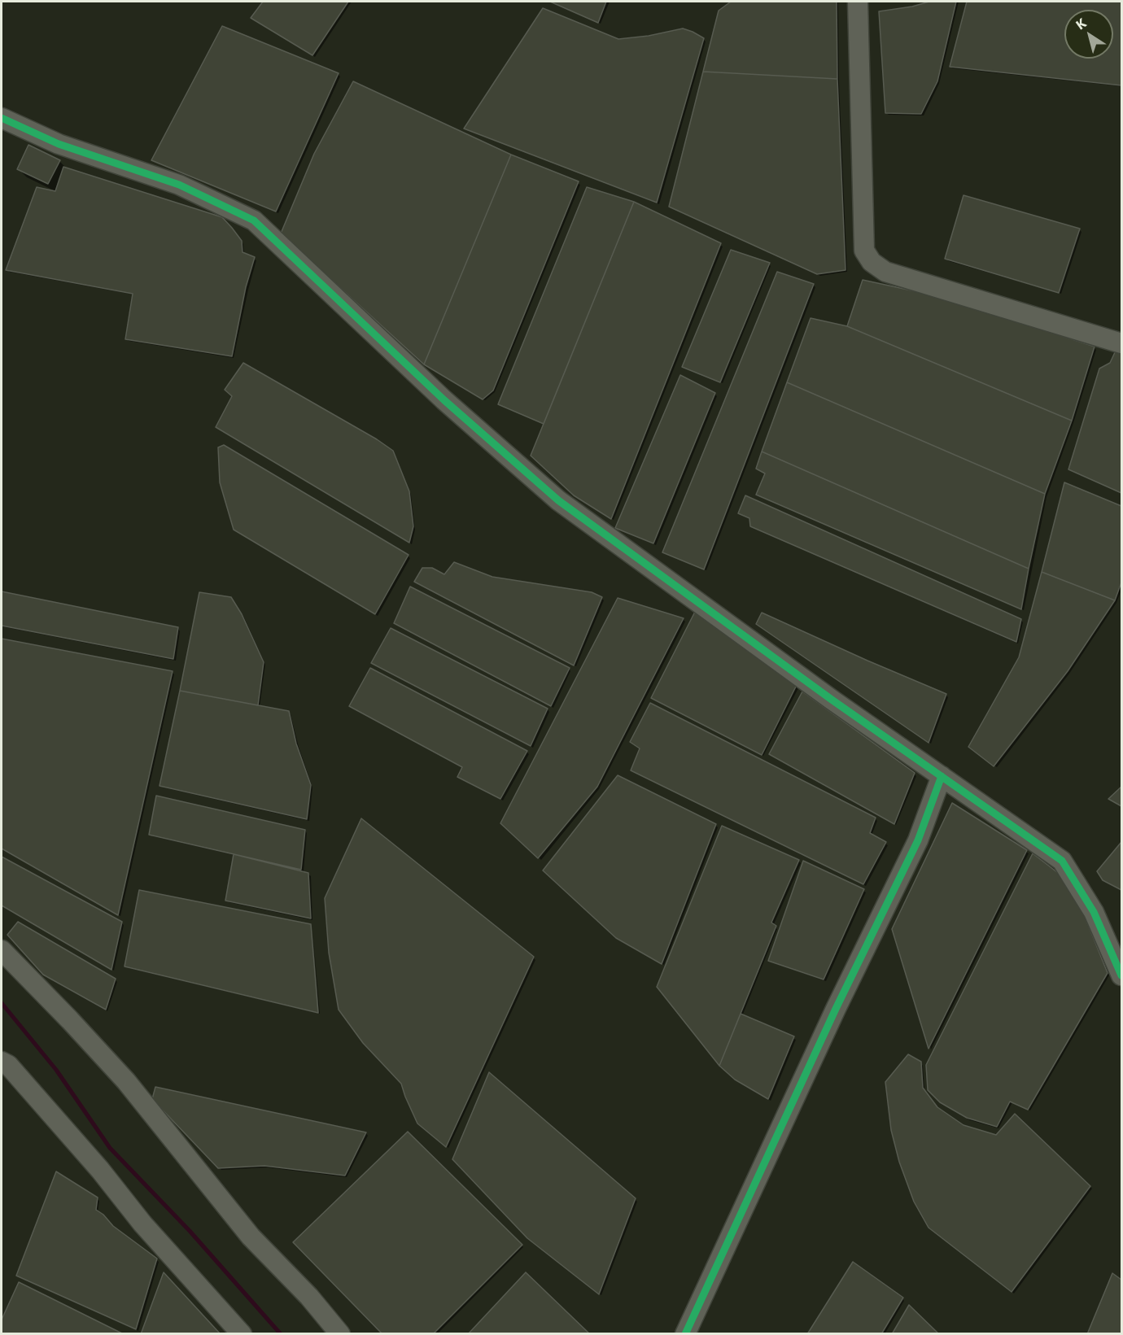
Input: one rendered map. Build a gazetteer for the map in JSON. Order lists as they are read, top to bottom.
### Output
{
  "north": "top left"
}
